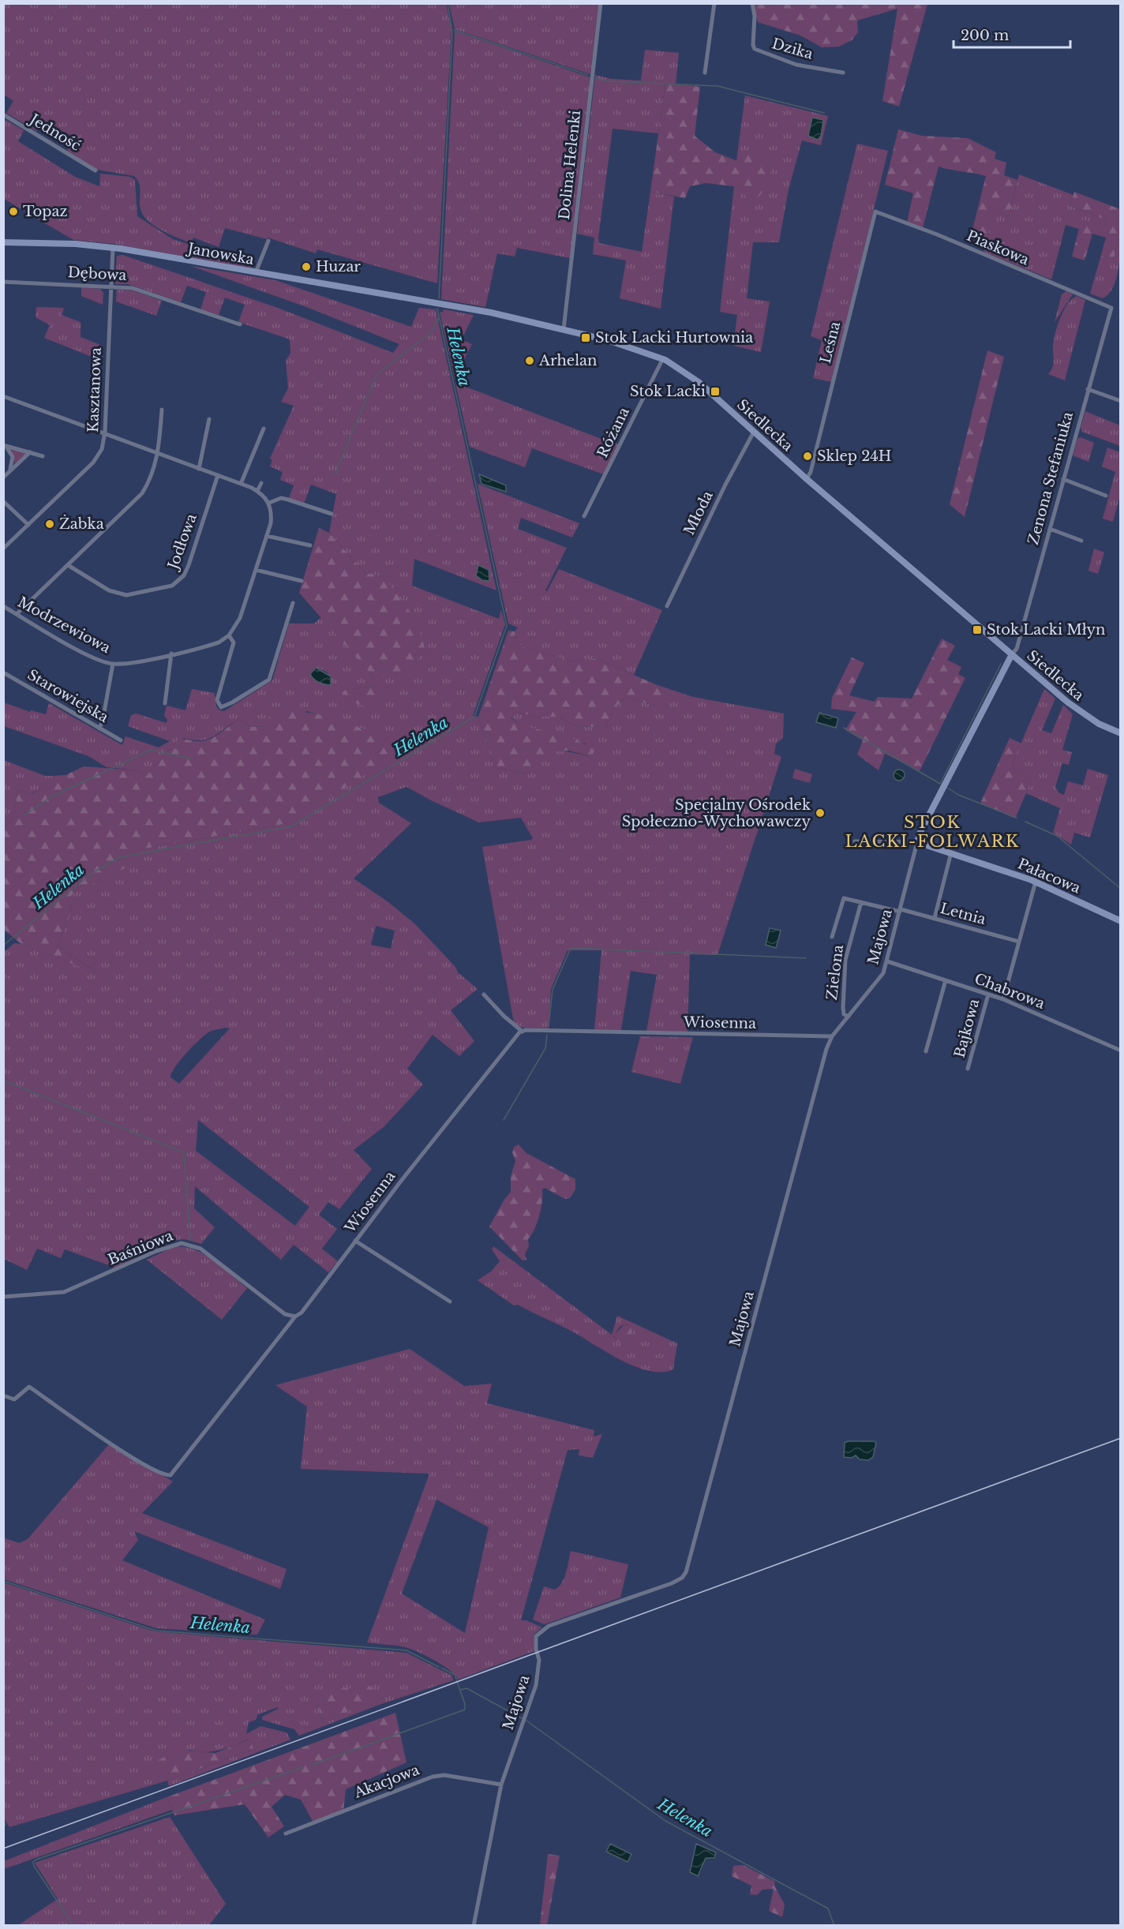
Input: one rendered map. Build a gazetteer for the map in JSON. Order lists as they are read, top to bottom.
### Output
{
  "streets": {
    "main road": [
      "Janowska",
      "Siedlecka",
      "Pałacowa",
      "Majowa"
    ],
    "street": [
      "Dzika",
      "Jedność",
      "Dolina Helenki",
      "Piaskowa",
      "Dębowa",
      "Leśna",
      "Kasztanowa",
      "Różana",
      "Zenona Stefaniuka",
      "Młoda",
      "Jodłowa",
      "Modrzewiowa",
      "Starowiejska",
      "Letnia",
      "Zielona",
      "Chabrowa",
      "Wiosenna",
      "Bajkowa",
      "Baśniowa",
      "Akacjowa"
    ]
  },
  "crossings": [
    ["Dolina Helenki", "Siedlecka"],
    ["Piaskowa", "Leśna"],
    ["Piaskowa", "Zenona Stefaniuka"],
    ["Janowska", "Kasztanowa"],
    ["Janowska", "Siedlecka"],
    ["Dębowa", "Kasztanowa"],
    ["Leśna", "Siedlecka"],
    ["Siedlecka", "Różana"],
    ["Siedlecka", "Zenona Stefaniuka"],
    ["Siedlecka", "Młoda"],
    ["Siedlecka", "Majowa"],
    ["Zenona Stefaniuka", "Majowa"],
    ["Modrzewiowa", "Starowiejska"],
    ["Pałacowa", "Majowa"],
    ["Letnia", "Majowa"],
    ["Letnia", "Zielona"],
    ["Majowa", "Zielona"],
    ["Majowa", "Chabrowa"],
    ["Majowa", "Wiosenna"],
    ["Majowa", "Akacjowa"],
    ["Chabrowa", "Bajkowa"],
    ["Wiosenna", "Baśniowa"]
  ],
  "districts": ["STOK LACKI-FOLWARK"],
  "water": ["Helenka"],
  "places": {
    "other": [
      "Topaz",
      "Huzar",
      "Arhelan",
      "Sklep 24H",
      "Żabka",
      "Specjalny Ośrodek Społeczno-Wychowawczy"
    ],
    "transit": ["Stok Lacki Hurtownia", "Stok Lacki", "Stok Lacki Młyn"]
  },
  "scale_bar": "200 m"
}
